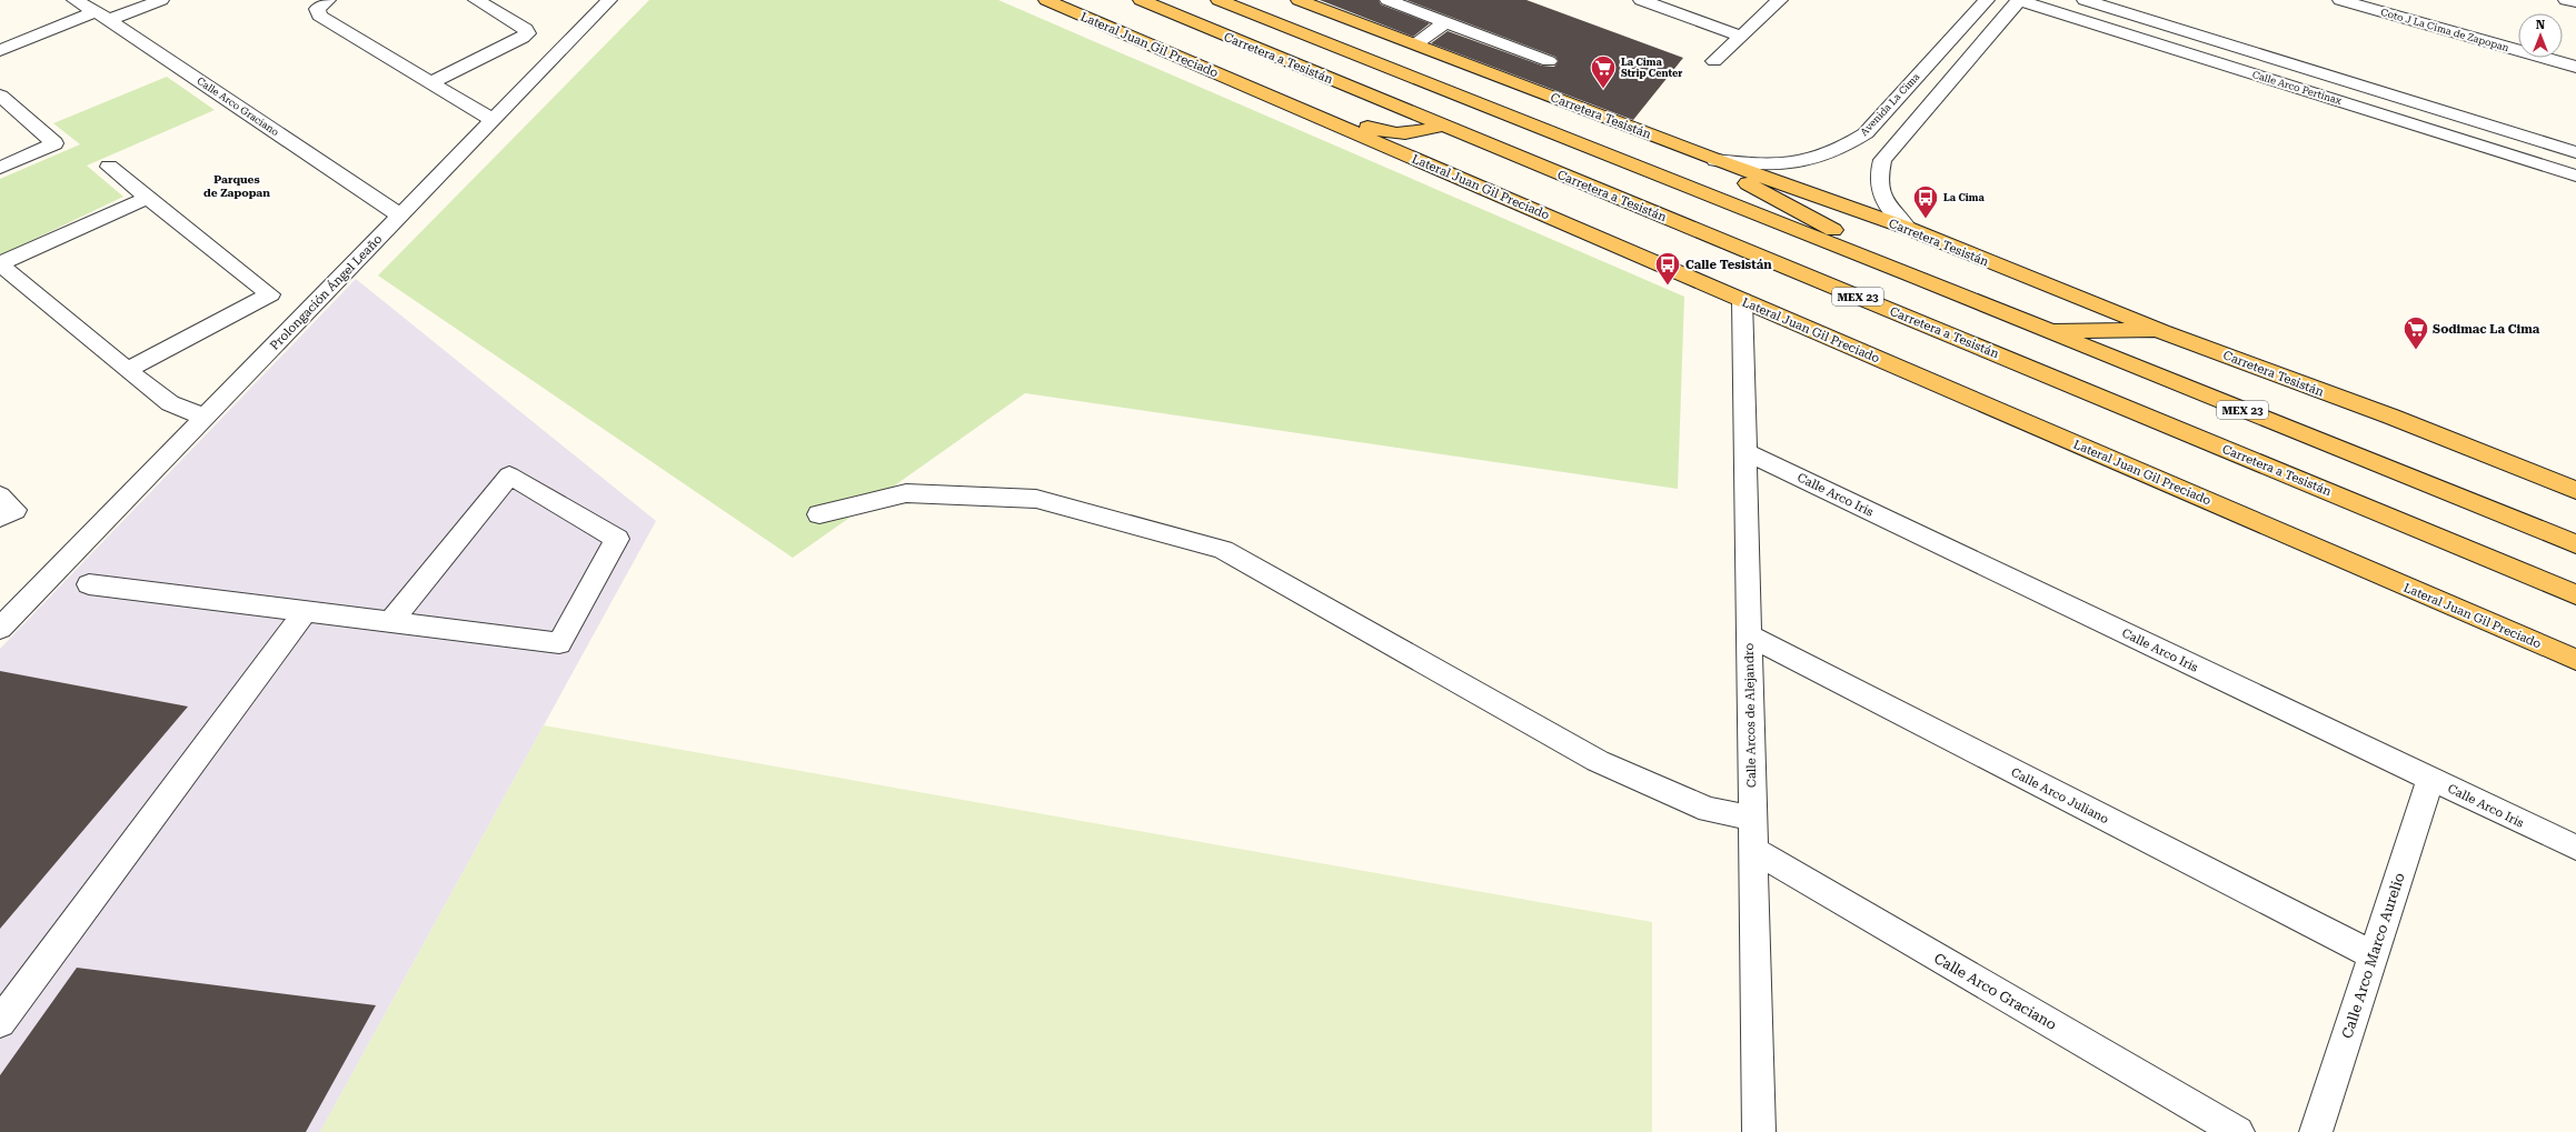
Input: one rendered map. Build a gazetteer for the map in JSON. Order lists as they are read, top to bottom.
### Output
{
  "streets": {
    "main road": [
      "Lateral Juan Gil Preciado",
      "Carretera a Tesistán",
      "Carretera Tesistán",
      "MEX 23"
    ],
    "street": [
      "Coto J La Cima de Zapopan",
      "Calle Arco Pertinax",
      "Avenida La Cima",
      "Calle Arco Graciano",
      "Prolongación Ángel Leaño",
      "Calle Arco Iris",
      "Calle Arcos de Alejandro",
      "Calle Arco Juliano",
      "Calle Arco Marco Aurelio"
    ]
  },
  "crossings": [
    ["Lateral Juan Gil Preciado", "Calle Arcos de Alejandro"],
    ["Avenida La Cima", "Carretera Tesistán"],
    ["Calle Arco Graciano", "Prolongación Ángel Leaño"],
    ["Calle Arco Graciano", "Calle Arcos de Alejandro"],
    ["Calle Arco Iris", "Calle Arcos de Alejandro"],
    ["Calle Arco Iris", "Calle Arco Marco Aurelio"],
    ["Calle Arcos de Alejandro", "Calle Arco Juliano"],
    ["Calle Arco Juliano", "Calle Arco Marco Aurelio"]
  ],
  "districts": ["Parques de Zapopan"],
  "places": {
    "supermarket": ["La Cima Strip Center", "Sodimac La Cima"],
    "bus stop": ["La Cima", "Calle Tesistán"]
  },
  "north": "top"
}
